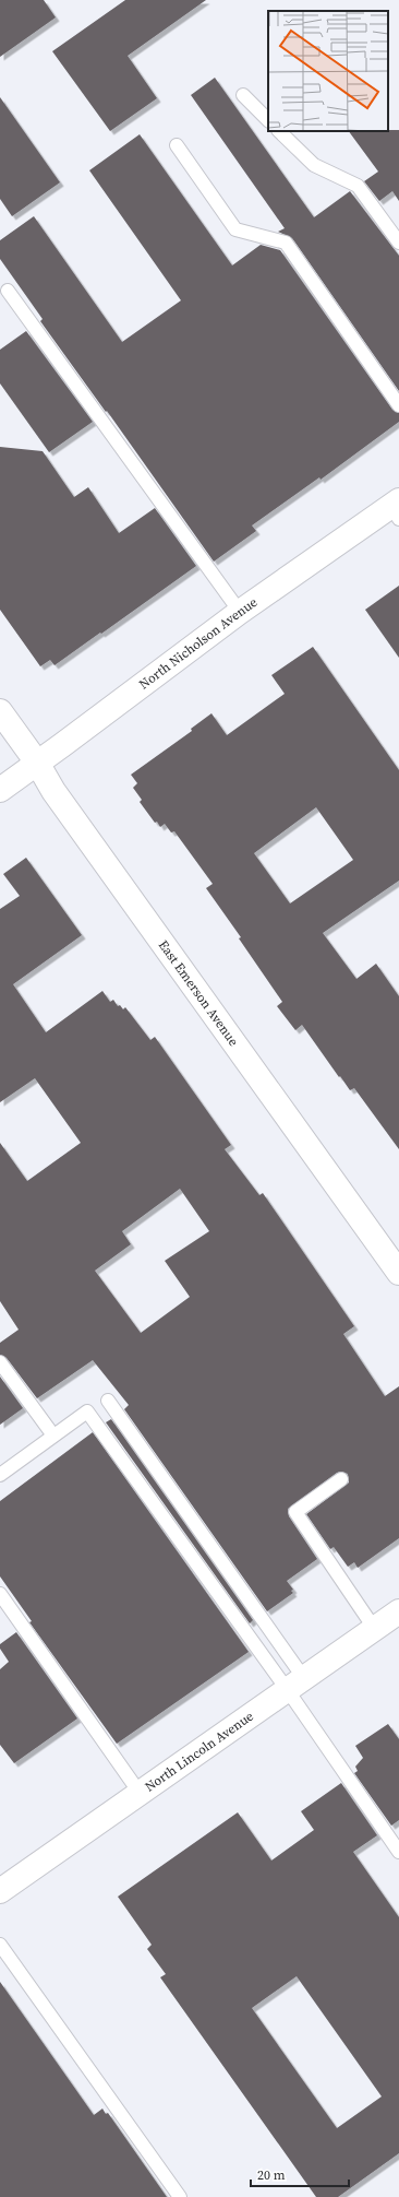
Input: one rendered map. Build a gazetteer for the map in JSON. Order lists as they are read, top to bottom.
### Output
{
  "streets": {
    "street": ["North Nicholson Avenue", "East Emerson Avenue", "North Lincoln Avenue"]
  },
  "crossings": [
    ["North Nicholson Avenue", "East Emerson Avenue"]
  ],
  "scale_bar": "20 m"
}
